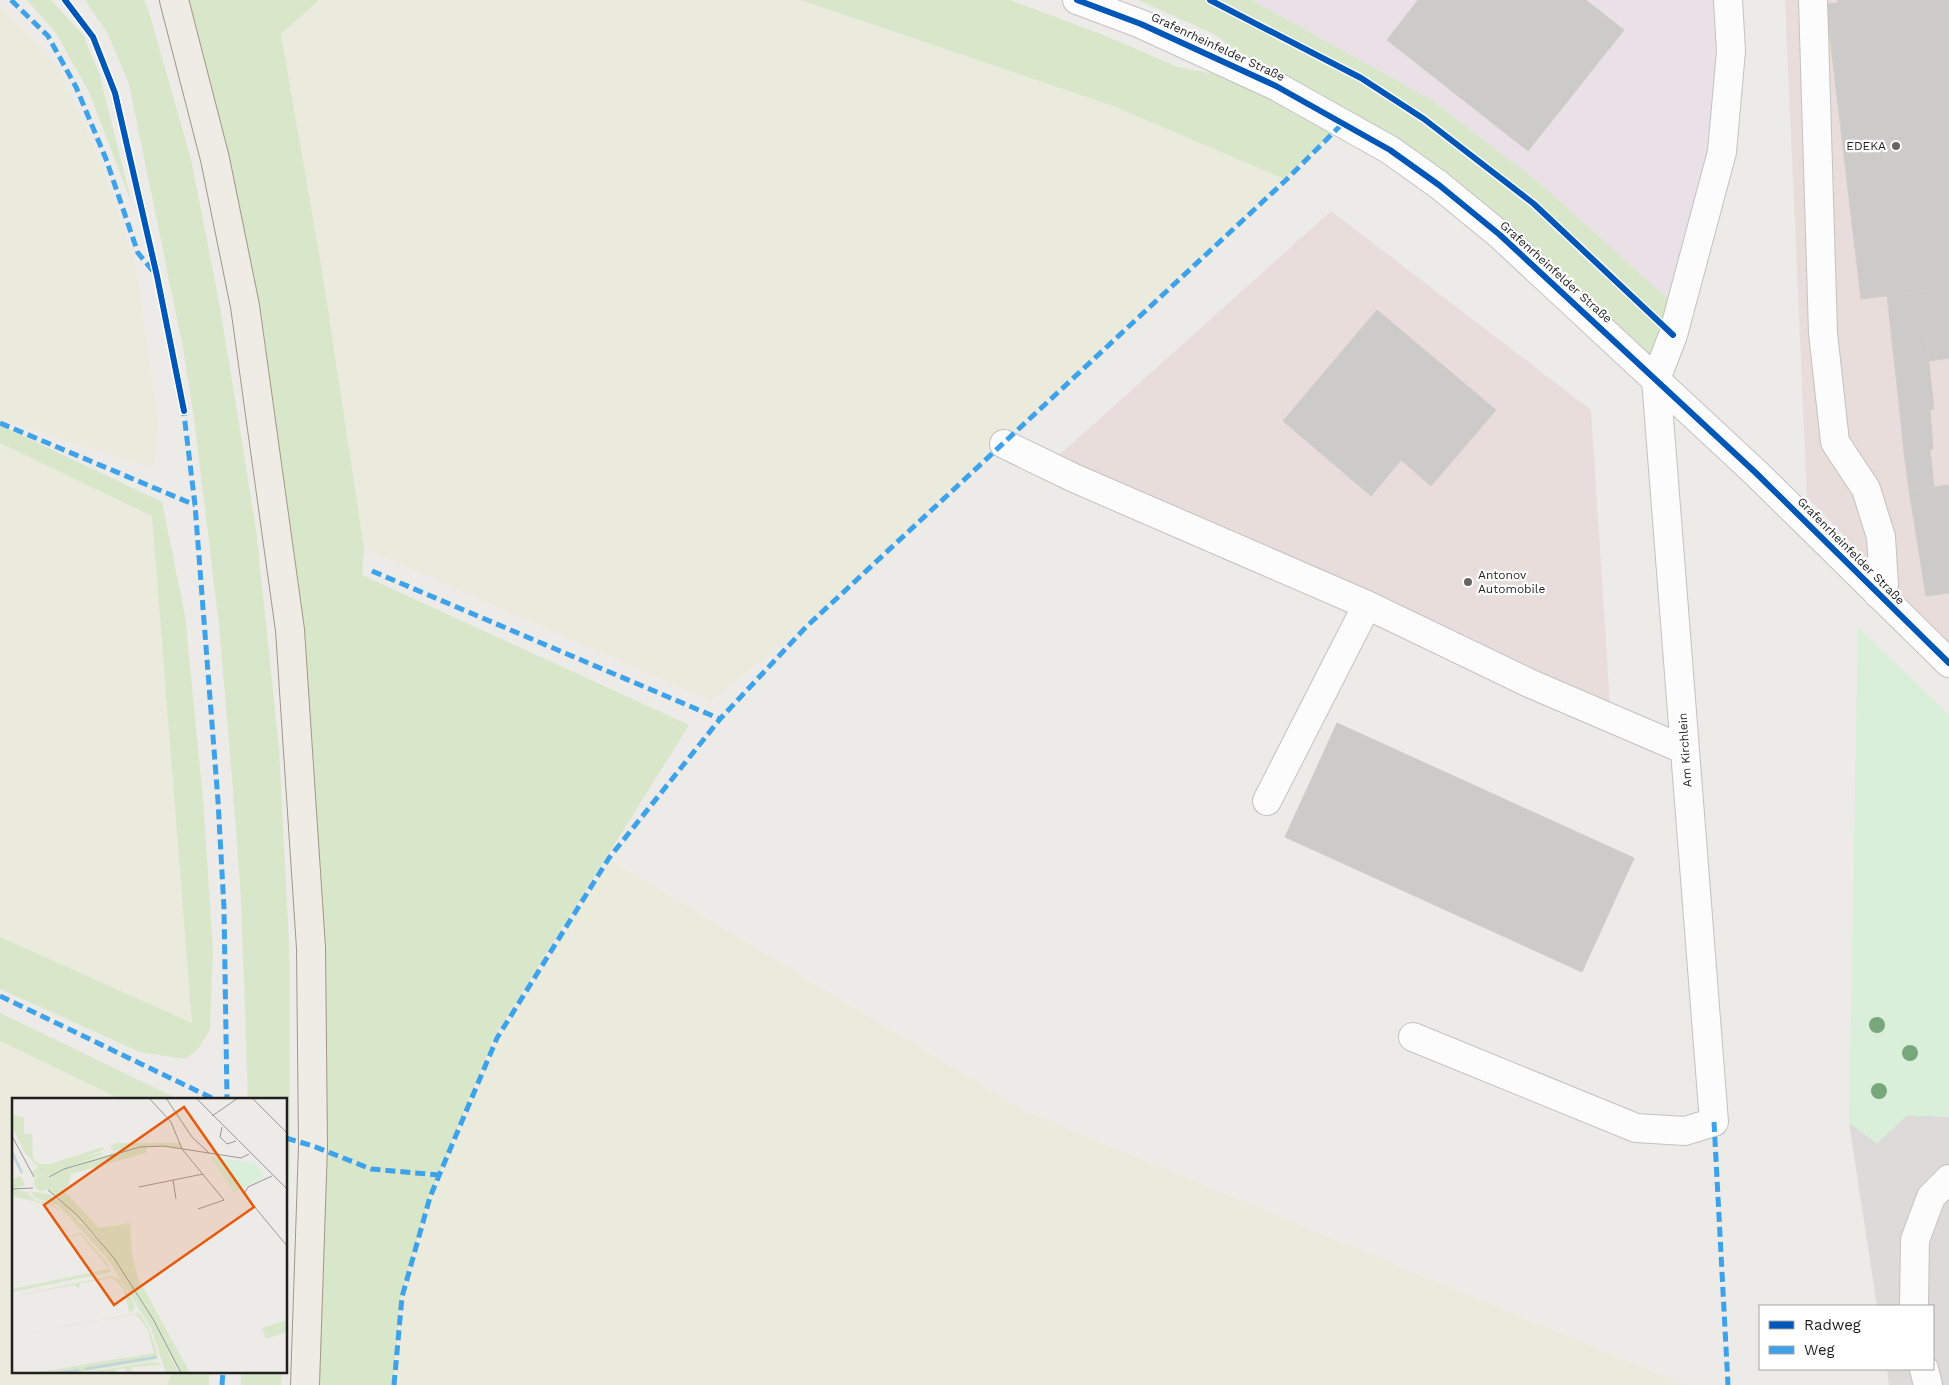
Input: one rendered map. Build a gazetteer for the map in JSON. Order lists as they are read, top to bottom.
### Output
{
  "streets": {
    "street": ["Grafenrheinfelder Straße", "Am Kirchlein"]
  },
  "crossings": [
    ["Grafenrheinfelder Straße", "Am Kirchlein"]
  ],
  "places": ["EDEKA", "Antonov Automobile"],
  "legend": ["Radweg", "Weg"]
}
